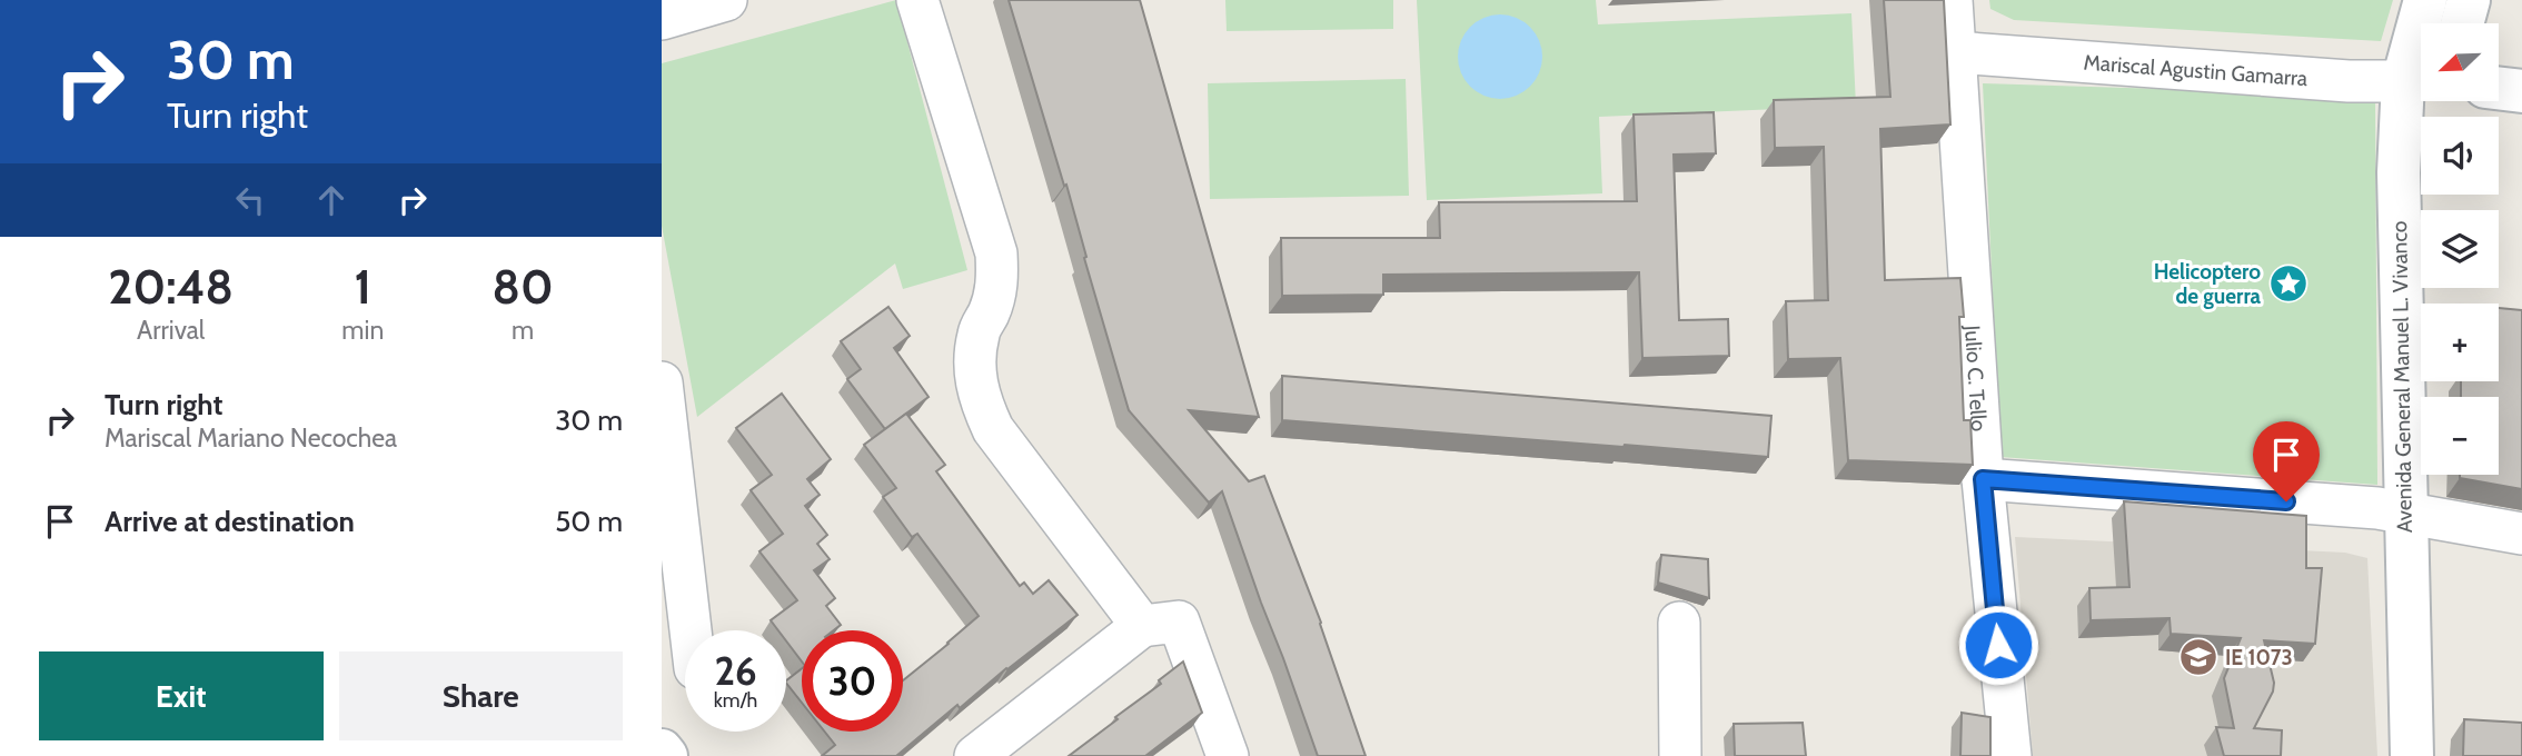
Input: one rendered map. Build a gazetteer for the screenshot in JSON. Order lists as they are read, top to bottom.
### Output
{
  "streets": {
    "street": ["Mariscal Agustin Gamarra", "Avenida General Manuel L. Vivanco", "Julio C. Tello"]
  },
  "crossings": [
    ["Mariscal Agustin Gamarra", "Avenida General Manuel L. Vivanco"],
    ["Mariscal Agustin Gamarra", "Julio C. Tello"]
  ],
  "places": {
    "place": ["Helicoptero de guerra"],
    "school or university": ["IE 1073"]
  },
  "north": "bottom left",
  "page": {
    "turn": ["30 m", "Turn right"],
    "map_buttons": ["+", "−"],
    "eta": [
      "20:48",
      "Arrival",
      "1",
      "min",
      "80",
      "m"
    ],
    "list": [
      {
        "name": "Turn right",
        "note": "Mariscal Mariano Necochea",
        "value": "30 m"
      },
      {
        "name": "Arrive at destination",
        "value": "50 m"
      }
    ],
    "speed": "26 km/h",
    "limit": "30",
    "buttons": ["Exit", "Share"]
  }
}
